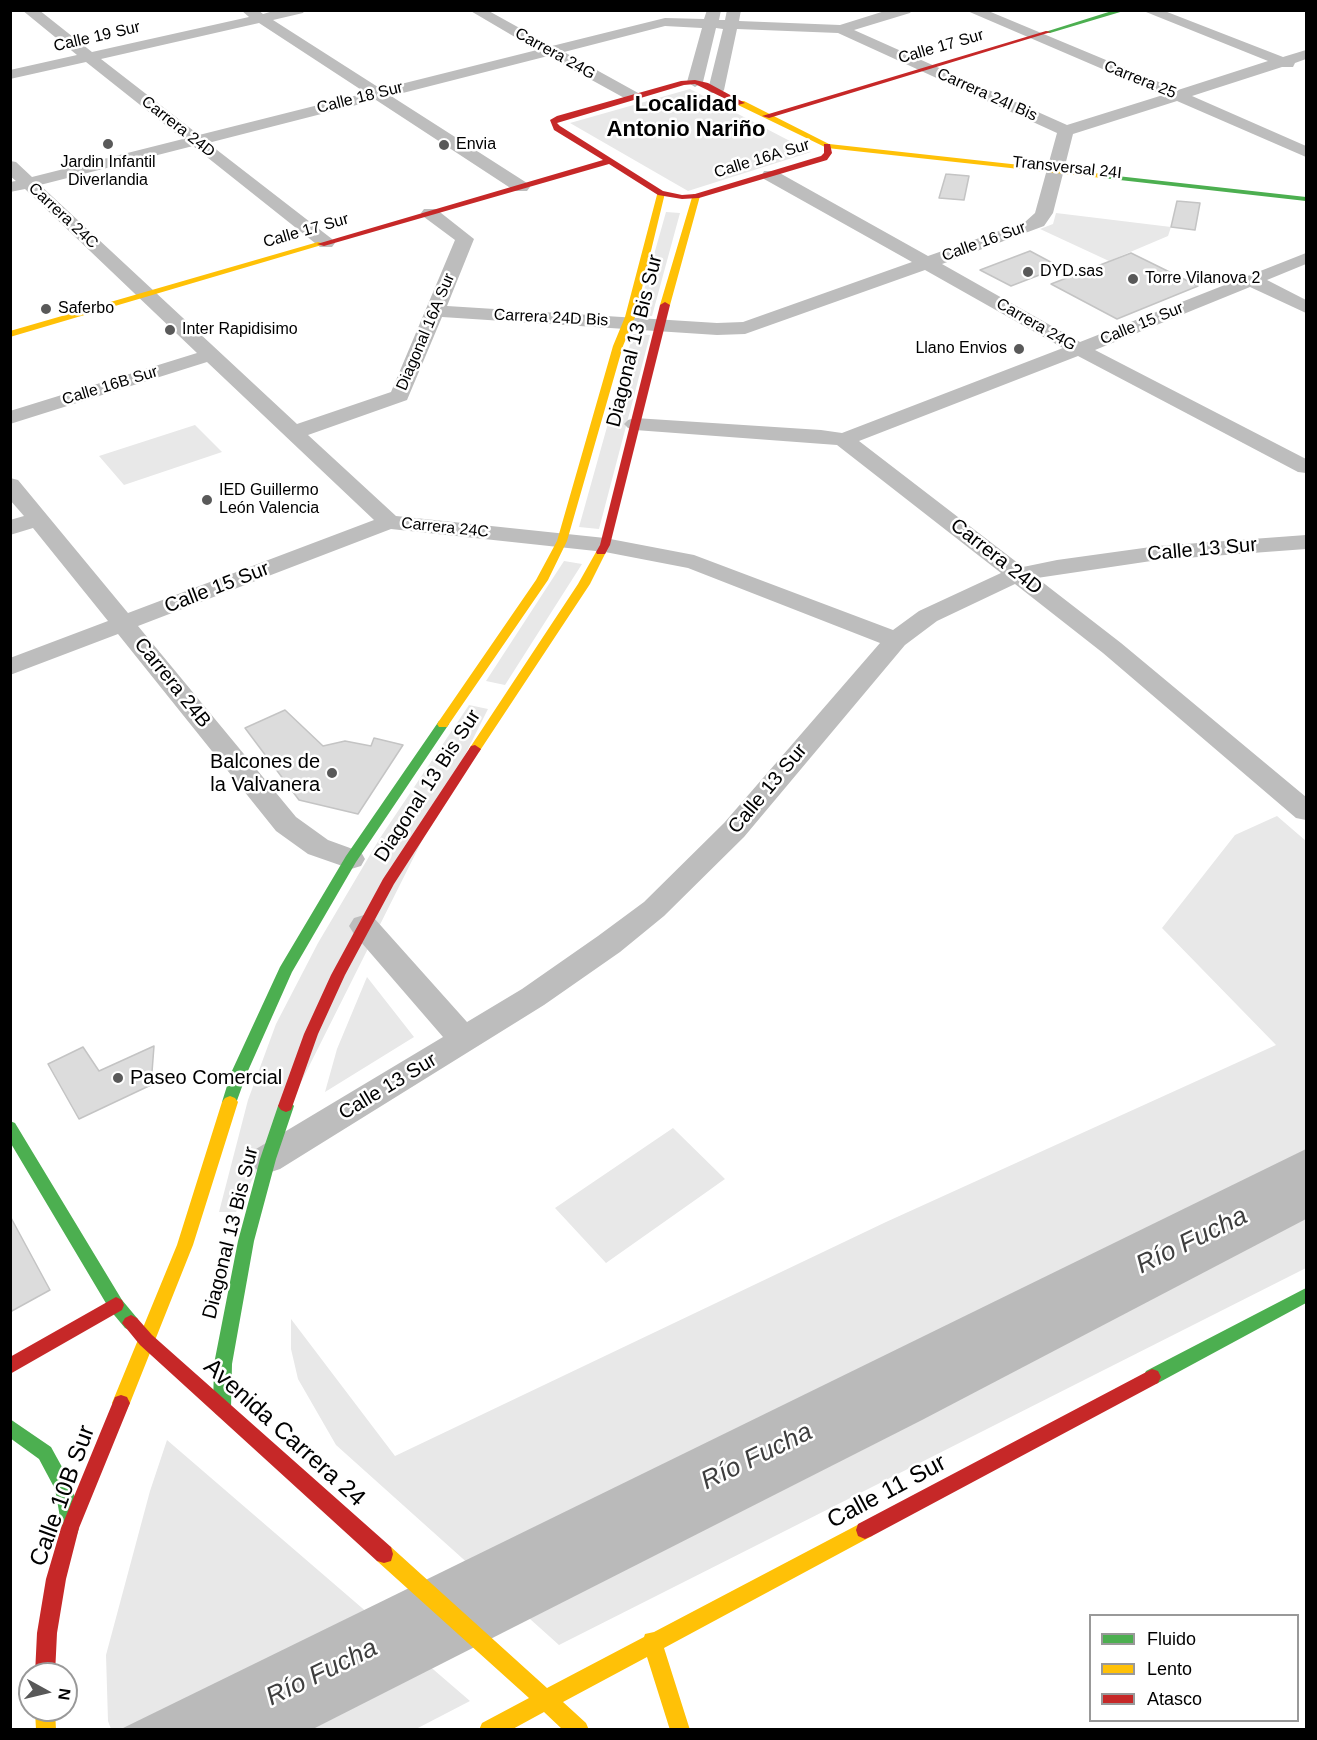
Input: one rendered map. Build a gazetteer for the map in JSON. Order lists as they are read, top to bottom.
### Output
{
  "streets": {
    "street": [
      "Calle 19 Sur",
      "Calle 17 Sur",
      "Carrera 24G",
      "Carrera 25",
      "Carrera 24I Bis",
      "Calle 18 Sur",
      "Carrera 24D",
      "Calle 16A Sur",
      "Transversal 24I",
      "Carrera 24C",
      "Calle 16 Sur",
      "Carrera 24D Bis",
      "Calle 15 Sur",
      "Diagonal 16A Sur",
      "Diagonal 13 Bis Sur",
      "Calle 16B Sur",
      "Calle 13 Sur",
      "Carrera 24B",
      "Avenida Carrera 24",
      "Calle 11 Sur",
      "Calle 10B Sur"
    ]
  },
  "crossings": [
    ["Calle 19 Sur", "Carrera 24D"],
    ["Calle 17 Sur", "Carrera 25"],
    ["Calle 17 Sur", "Carrera 24I Bis"],
    ["Calle 17 Sur", "Carrera 24D"],
    ["Calle 17 Sur", "Carrera 24C"],
    ["Calle 17 Sur", "Diagonal 16A Sur"],
    ["Carrera 24G", "Calle 18 Sur"],
    ["Carrera 24G", "Calle 16A Sur"],
    ["Carrera 24G", "Calle 16 Sur"],
    ["Carrera 24G", "Calle 15 Sur"],
    ["Carrera 24I Bis", "Calle 18 Sur"],
    ["Carrera 24I Bis", "Calle 16 Sur"],
    ["Calle 18 Sur", "Carrera 24D"],
    ["Calle 18 Sur", "Carrera 24C"],
    ["Carrera 24D", "Calle 15 Sur"],
    ["Carrera 24D", "Diagonal 13 Bis Sur"],
    ["Carrera 24D", "Calle 13 Sur"],
    ["Calle 16A Sur", "Transversal 24I"],
    ["Calle 16A Sur", "Diagonal 13 Bis Sur"],
    ["Transversal 24I", "Calle 16 Sur"],
    ["Carrera 24C", "Calle 15 Sur"],
    ["Carrera 24C", "Diagonal 16A Sur"],
    ["Carrera 24C", "Diagonal 13 Bis Sur"],
    ["Carrera 24C", "Calle 16B Sur"],
    ["Carrera 24C", "Calle 13 Sur"],
    ["Calle 16 Sur", "Carrera 24D Bis"],
    ["Carrera 24D Bis", "Diagonal 16A Sur"],
    ["Carrera 24D Bis", "Diagonal 13 Bis Sur"],
    ["Calle 15 Sur", "Carrera 24B"],
    ["Diagonal 13 Bis Sur", "Calle 13 Sur"],
    ["Diagonal 13 Bis Sur", "Carrera 24B"],
    ["Diagonal 13 Bis Sur", "Avenida Carrera 24"],
    ["Diagonal 13 Bis Sur", "Calle 10B Sur"],
    ["Avenida Carrera 24", "Calle 11 Sur"],
    ["Avenida Carrera 24", "Calle 10B Sur"]
  ],
  "districts": ["Localidad Antonio Nariño"],
  "water": ["Río Fucha"],
  "places": [
    "Jardin Infantil Diverlandia",
    "Envia",
    "DYD.sas",
    "Torre Vilanova 2",
    "Saferbo",
    "Inter Rapidisimo",
    "Llano Envios",
    "IED Guillermo León Valencia",
    "Balcones de la Valvanera",
    "Paseo Comercial"
  ],
  "legend": ["Fluido", "Lento", "Atasco"],
  "north": "right"
}
